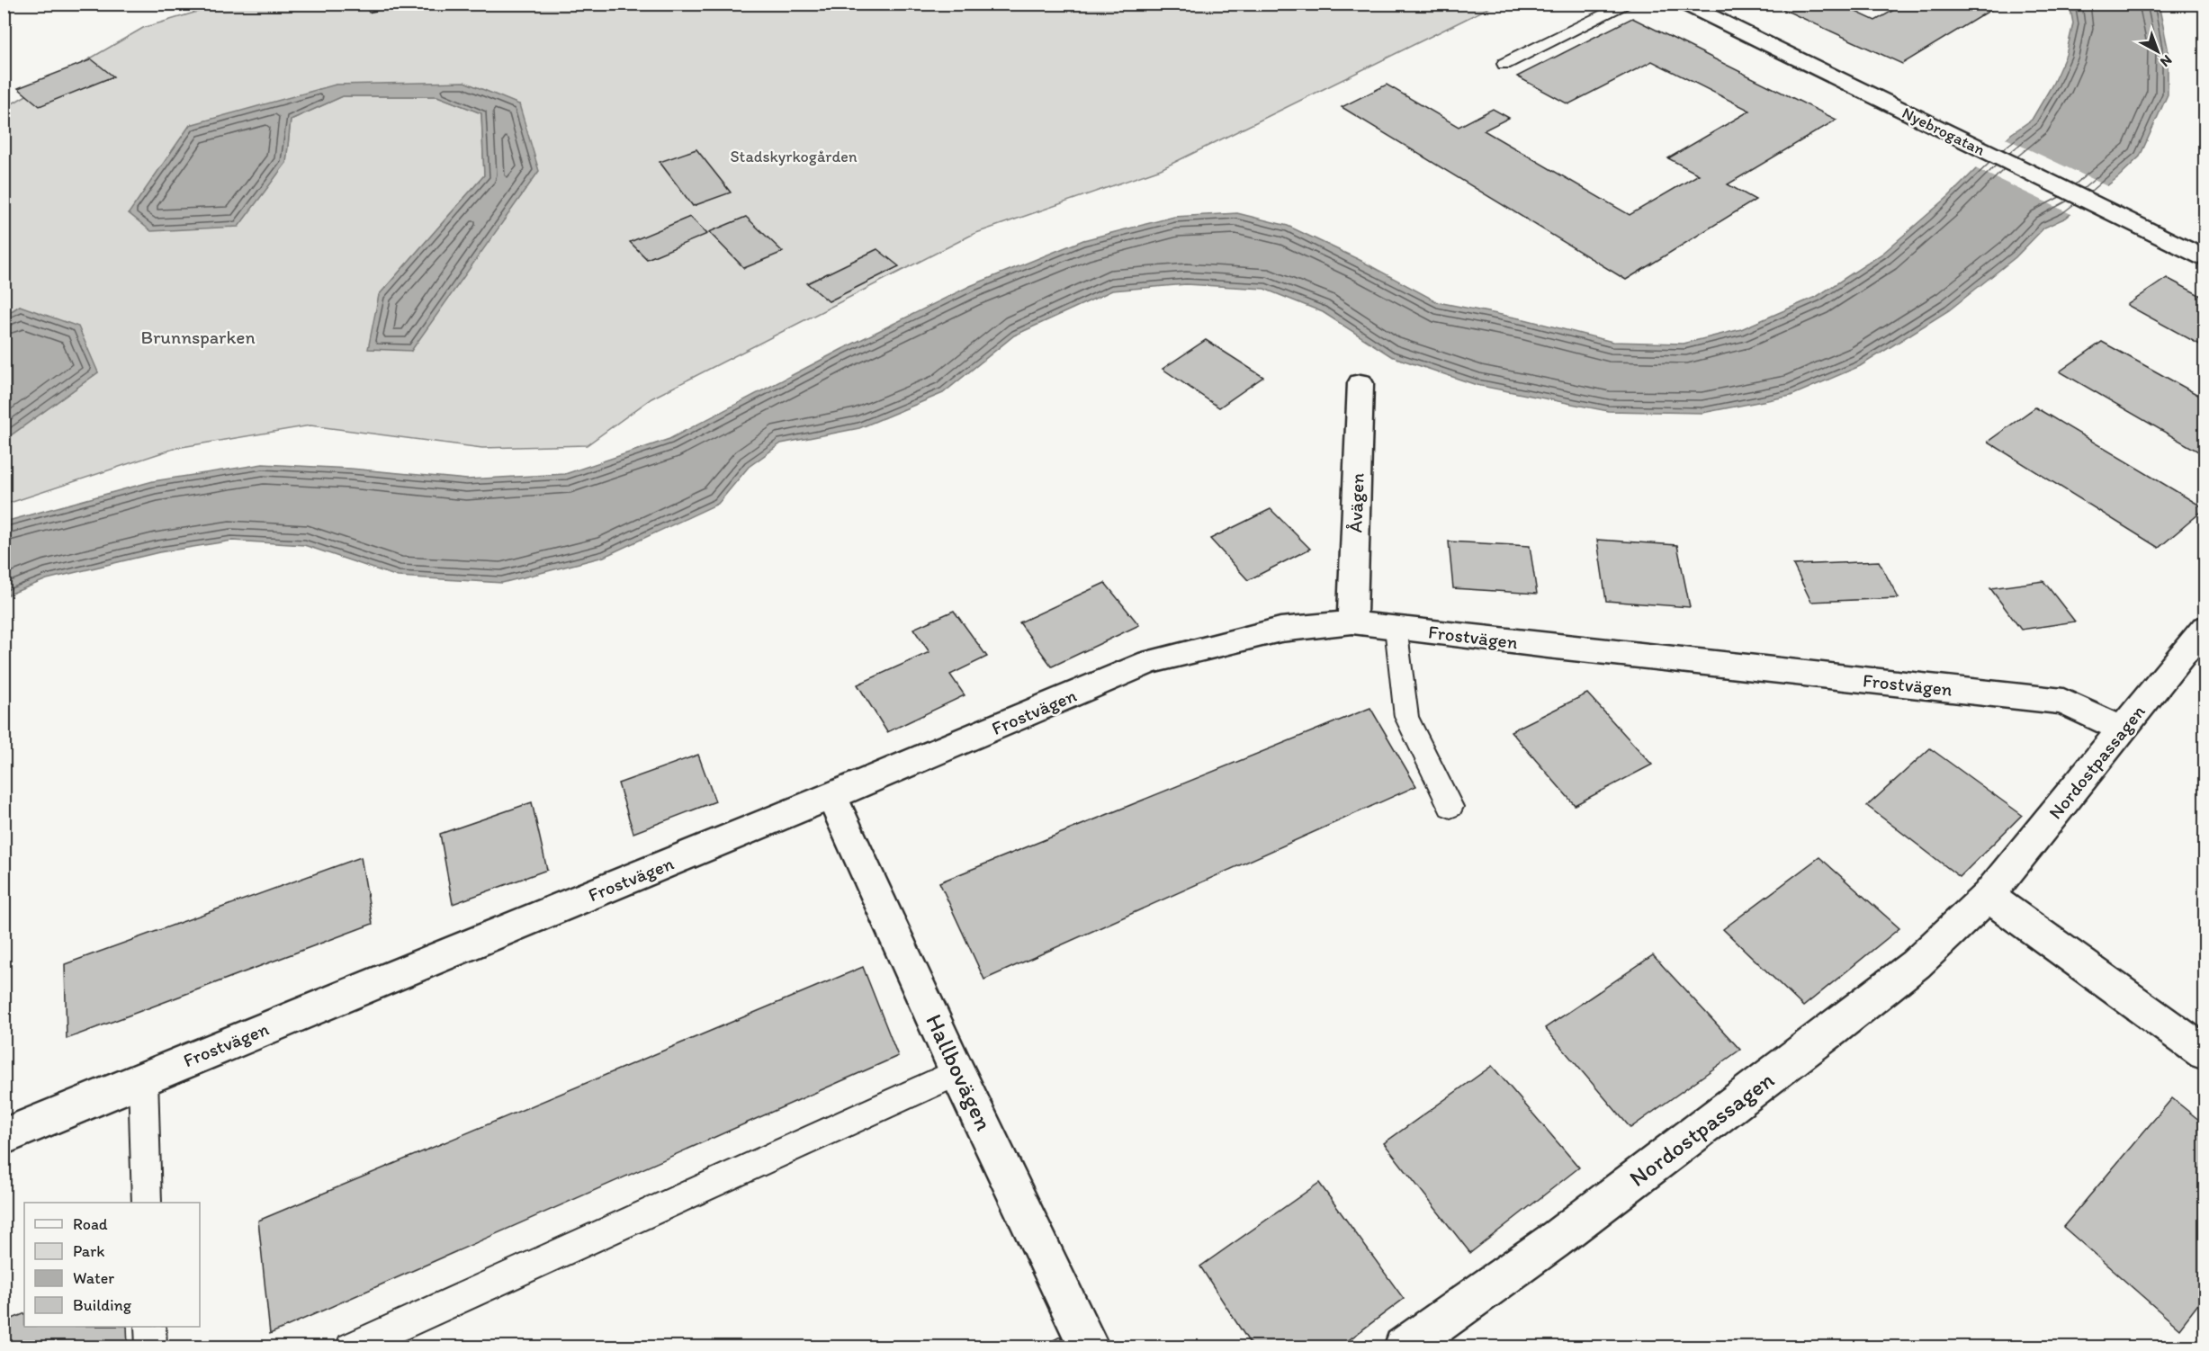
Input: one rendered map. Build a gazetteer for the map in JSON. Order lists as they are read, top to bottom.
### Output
{
  "streets": {
    "street": [
      "Nyebrogatan",
      "Åvägen",
      "Frostvägen",
      "Nordostpassagen",
      "Hallbovägen"
    ]
  },
  "crossings": [
    ["Åvägen", "Frostvägen"],
    ["Frostvägen", "Nordostpassagen"],
    ["Frostvägen", "Hallbovägen"]
  ],
  "parks": ["Stadskyrkogården", "Brunnsparken"],
  "legend": [
    "Road",
    "Park",
    "Water",
    "Building"
  ],
  "north": "bottom right"
}
